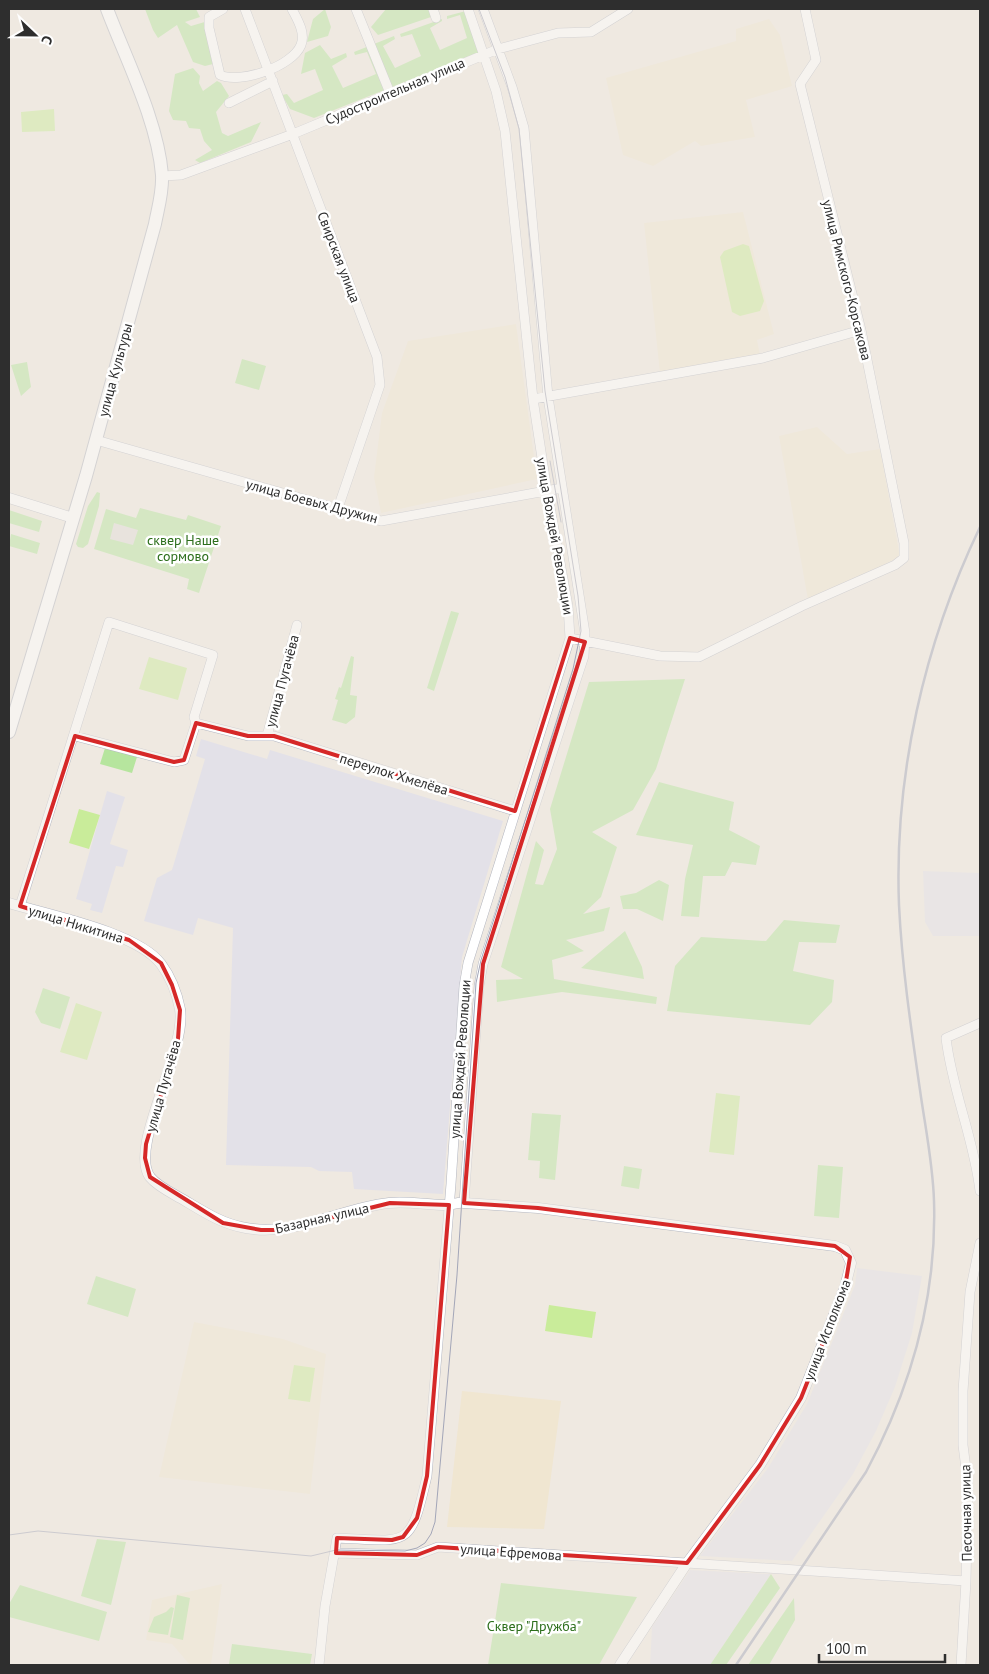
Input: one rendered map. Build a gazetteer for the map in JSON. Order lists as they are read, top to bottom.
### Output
{
  "streets": {
    "main road": ["улица Культуры"],
    "street": [
      "Судостроительная улица",
      "Свирская улица",
      "улица Римского-Корсакова",
      "улица Боевых Дружин",
      "улица Вождей Революции",
      "улица Пугачёва",
      "переулок Хмелёва",
      "улица Никитина",
      "Базарная улица",
      "улица Исполкома",
      "Песочная улица",
      "улица Ефремова"
    ]
  },
  "crossings": [
    ["Судостроительная улица", "Свирская улица"],
    ["Судостроительная улица", "улица Культуры"],
    ["Судостроительная улица", "улица Вождей Революции"],
    ["Свирская улица", "улица Боевых Дружин"],
    ["улица Римского-Корсакова", "улица Вождей Революции"],
    ["улица Культуры", "улица Боевых Дружин"],
    ["улица Боевых Дружин", "улица Вождей Революции"],
    ["улица Вождей Революции", "переулок Хмелёва"],
    ["улица Вождей Революции", "Базарная улица"],
    ["улица Вождей Революции", "улица Исполкома"],
    ["улица Вождей Революции", "улица Ефремова"],
    ["улица Пугачёва", "переулок Хмелёва"],
    ["улица Пугачёва", "улица Никитина"],
    ["улица Пугачёва", "Базарная улица"],
    ["Базарная улица", "улица Исполкома"],
    ["улица Исполкома", "улица Ефремова"],
    ["Песочная улица", "улица Ефремова"]
  ],
  "parks": ["сквер Наше сормово", "Сквер \"Дружба\""],
  "scale_bar": "100 m",
  "north": "right"
}
